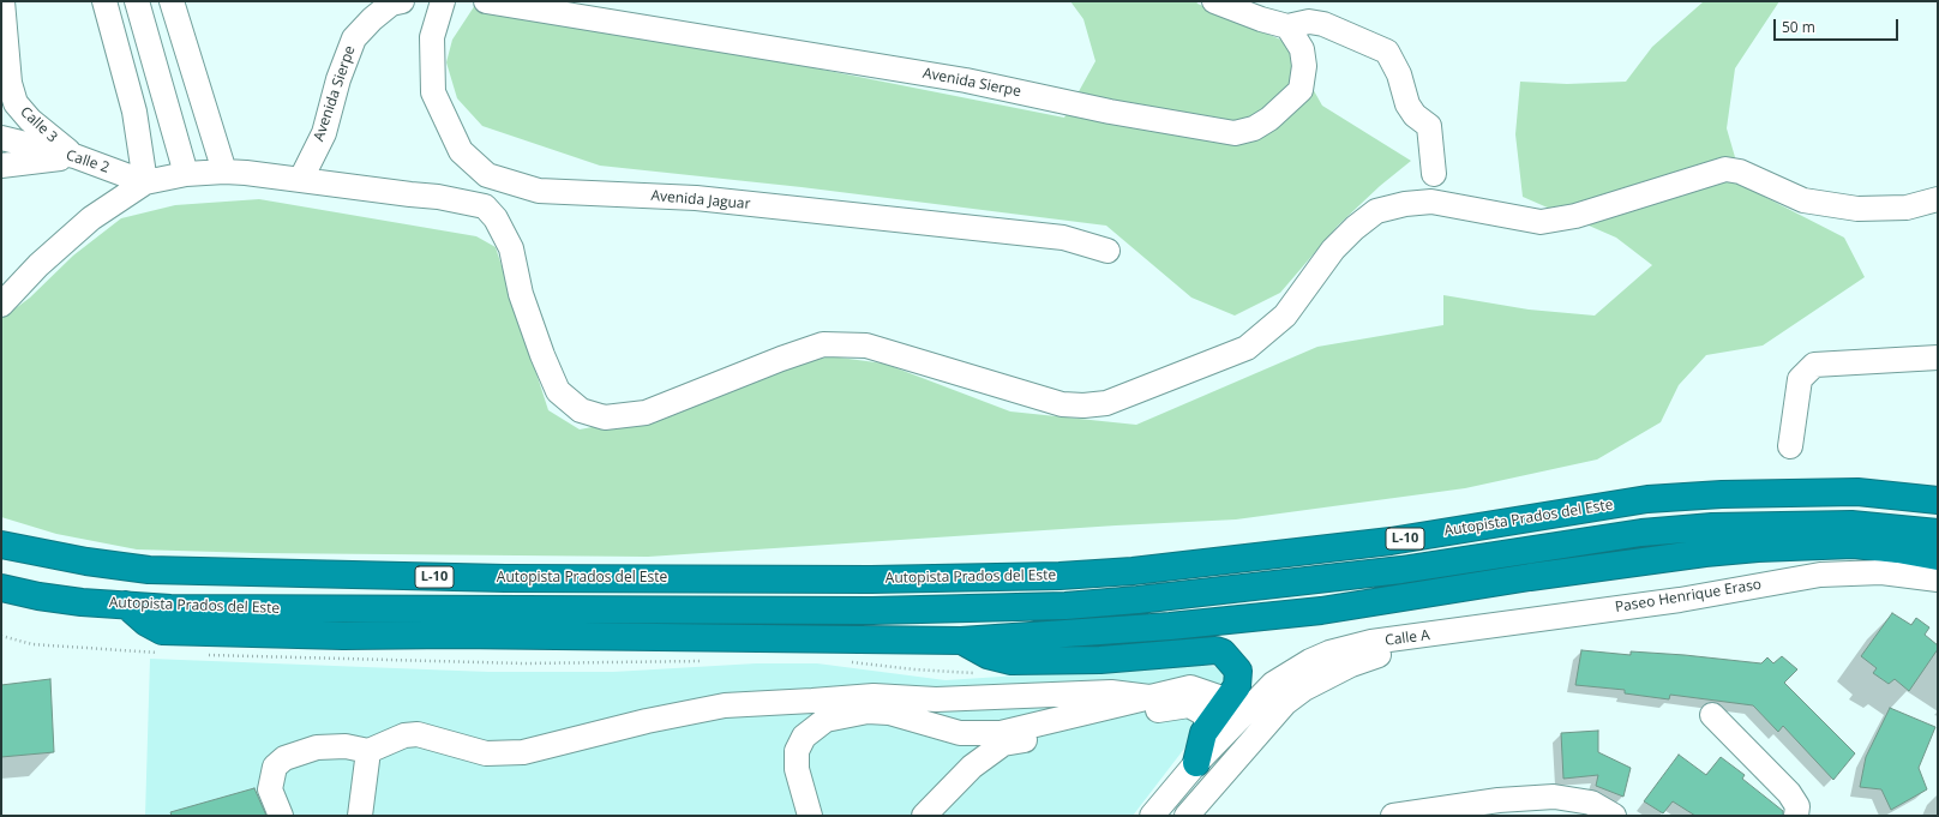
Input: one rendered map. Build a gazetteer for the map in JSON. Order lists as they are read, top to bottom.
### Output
{
  "streets": {
    "highway": ["Autopista Prados del Este", "L-10"],
    "street": [
      "Avenida Sierpe",
      "Calle 3",
      "Calle 2",
      "Avenida Jaguar",
      "Paseo Henrique Eraso",
      "Calle A"
    ]
  },
  "crossings": [
    ["Calle 3", "Calle 2"],
    ["Paseo Henrique Eraso", "Calle A"]
  ],
  "scale_bar": "50 m"
}
